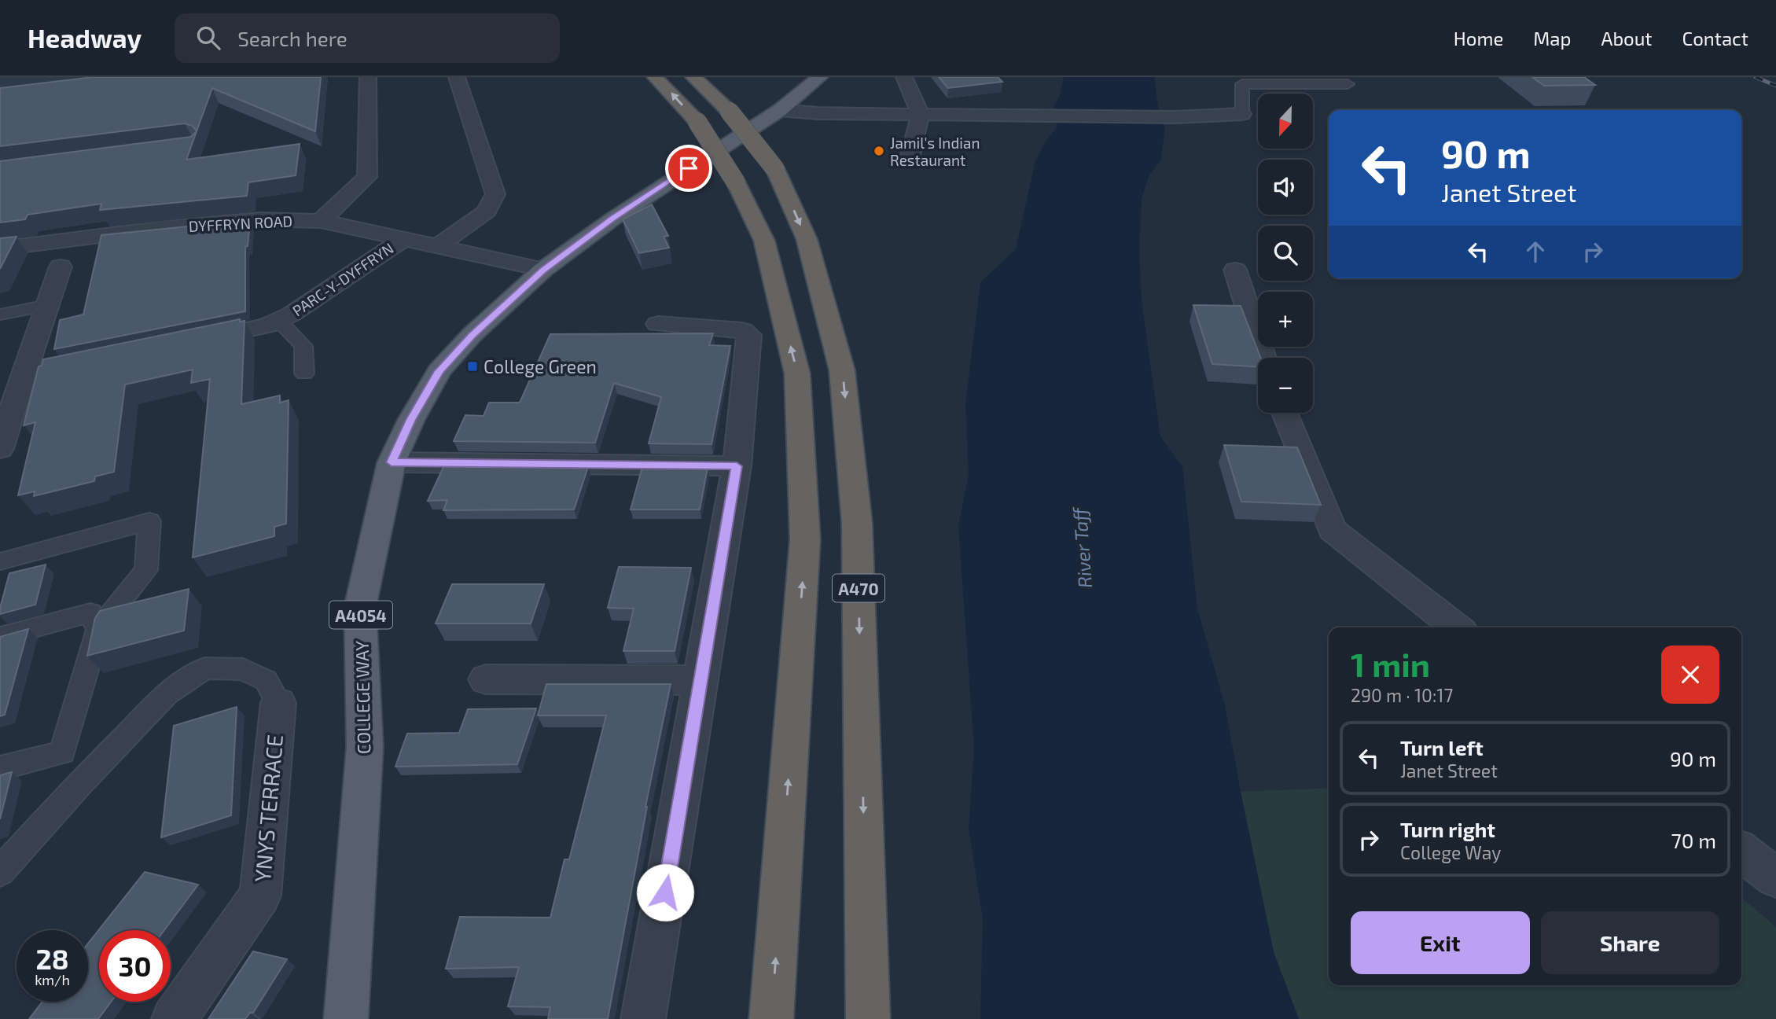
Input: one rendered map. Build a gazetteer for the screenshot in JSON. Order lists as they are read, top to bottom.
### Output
{
  "streets": {
    "highway": ["A470"],
    "main road": ["A4054", "COLLEGE WAY"],
    "street": ["DYFFRYN ROAD", "PARC-Y-DYFFRYN", "YNYS TERRACE"]
  },
  "crossings": [
    ["DYFFRYN ROAD", "PARC-Y-DYFFRYN"],
    ["DYFFRYN ROAD", "A4054"],
    ["DYFFRYN ROAD", "COLLEGE WAY"],
    ["A4054", "COLLEGE WAY"]
  ],
  "water": ["River Taff"],
  "places": {
    "other": ["Jamil's Indian Restaurant"],
    "transit": ["College Green"]
  },
  "north": "bottom",
  "page": {
    "header": "Headway",
    "search": "Search here",
    "nav": [
      "Home",
      "Map",
      "About",
      "Contact"
    ],
    "map_buttons": ["+", "−"],
    "turn": ["90 m", "Janet Street"],
    "heading": ["1 min", "290 m · 10:17"],
    "list": [
      {
        "name": "Turn left",
        "note": "Janet Street",
        "value": "90 m"
      },
      {
        "name": "Turn right",
        "note": "College Way",
        "value": "70 m"
      }
    ],
    "buttons": ["Exit", "Share"],
    "speed": "28 km/h",
    "limit": "30"
  }
}
